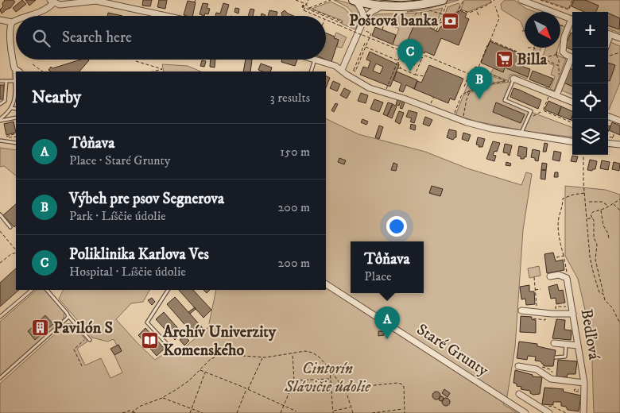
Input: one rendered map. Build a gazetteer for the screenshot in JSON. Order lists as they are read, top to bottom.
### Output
{
  "streets": {
    "street": ["Bedľová", "Staré Grunty"]
  },
  "parks": ["Cintorín Slávičie údolie"],
  "places": {
    "bank": ["Poštová banka"],
    "supermarket": ["Billa"],
    "building": ["Pavilón S"],
    "library": ["Archív Univerzity Komenského"]
  },
  "north": "bottom right",
  "page": {
    "map_buttons": ["+", "−"],
    "search": "Search here",
    "pins": ["C", "B", "A"],
    "heading": ["Nearby", "3 results"],
    "list": [
      {
        "mark": "A",
        "name": "Tôňava",
        "note": "Place · Staré Grunty",
        "value": "150 m"
      },
      {
        "mark": "B",
        "name": "Výbeh pre psov Segnerova",
        "note": "Park · Líščie údolie",
        "value": "200 m"
      },
      {
        "mark": "C",
        "name": "Poliklinika Karlova Ves",
        "note": "Hospital · Líščie údolie",
        "value": "200 m"
      }
    ],
    "popup": ["Tôňava", "Place"]
  }
}
